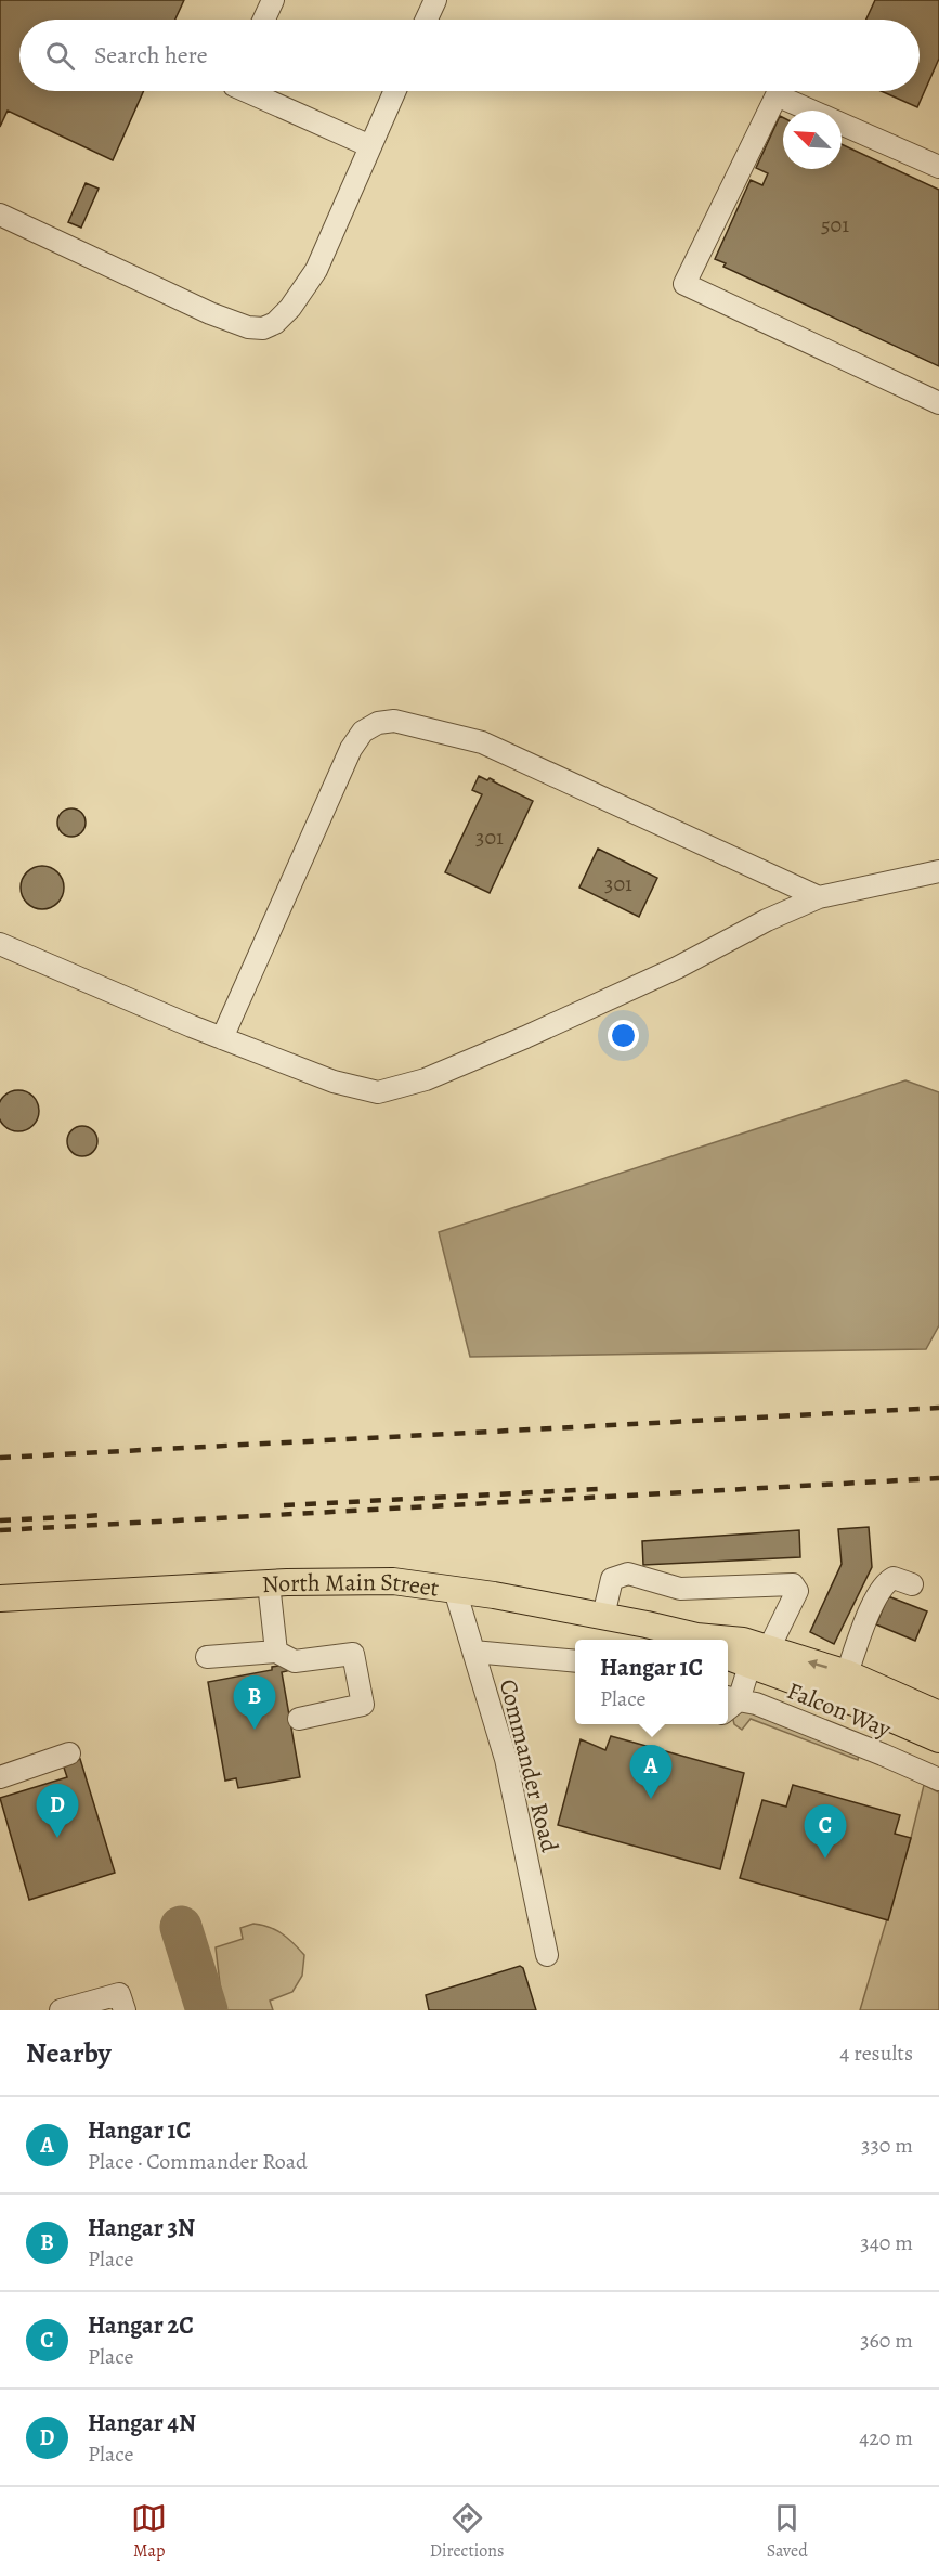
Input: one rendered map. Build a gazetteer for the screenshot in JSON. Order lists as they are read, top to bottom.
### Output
{
  "streets": {
    "main road": ["North Main Street"],
    "street": ["Falcon Way", "Commander Road"]
  },
  "crossings": [
    ["North Main Street", "Commander Road"]
  ],
  "house_numbers": ["501", "301", "301"],
  "north": "top left",
  "page": {
    "search": "Search here",
    "popup": ["Hangar 1C", "Place"],
    "pins": [
      "B",
      "A",
      "D",
      "C"
    ],
    "heading": ["Nearby", "4 results"],
    "list": [
      {
        "mark": "A",
        "name": "Hangar 1C",
        "note": "Place · Commander Road",
        "value": "330 m"
      },
      {
        "mark": "B",
        "name": "Hangar 3N",
        "note": "Place",
        "value": "340 m"
      },
      {
        "mark": "C",
        "name": "Hangar 2C",
        "note": "Place",
        "value": "360 m"
      },
      {
        "mark": "D",
        "name": "Hangar 4N",
        "note": "Place",
        "value": "420 m"
      }
    ],
    "nav": ["Map", "Directions", "Saved"]
  }
}
